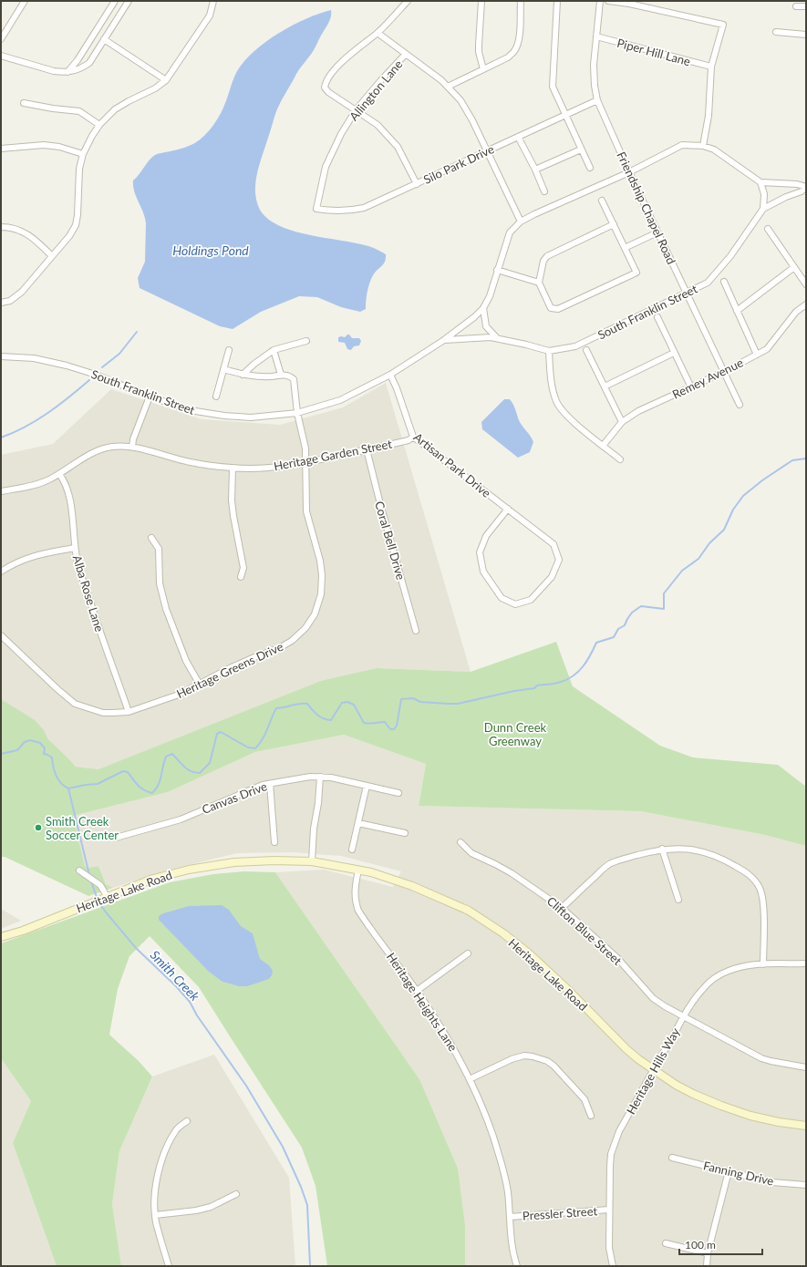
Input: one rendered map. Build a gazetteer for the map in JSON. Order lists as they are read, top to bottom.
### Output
{
  "streets": {
    "main road": ["Heritage Lake Road"],
    "street": [
      "Piper Hill Lane",
      "Allington Lane",
      "Silo Park Drive",
      "Friendship Chapel Road",
      "South Franklin Street",
      "Remey Avenue",
      "Heritage Garden Street",
      "Artisan Park Drive",
      "Coral Bell Drive",
      "Alba Rose Lane",
      "Heritage Greens Drive",
      "Canvas Drive",
      "Clifton Blue Street",
      "Heritage Heights Lane",
      "Heritage Hills Way",
      "Fanning Drive",
      "Pressler Street"
    ]
  },
  "crossings": [
    ["Piper Hill Lane", "Friendship Chapel Road"],
    ["Allington Lane", "Silo Park Drive"],
    ["Silo Park Drive", "Friendship Chapel Road"],
    ["Friendship Chapel Road", "South Franklin Street"],
    ["Friendship Chapel Road", "Remey Avenue"],
    ["South Franklin Street", "Artisan Park Drive"],
    ["South Franklin Street", "Heritage Greens Drive"],
    ["Heritage Garden Street", "Artisan Park Drive"],
    ["Heritage Garden Street", "Coral Bell Drive"],
    ["Heritage Garden Street", "Alba Rose Lane"],
    ["Heritage Garden Street", "Heritage Greens Drive"],
    ["Alba Rose Lane", "Heritage Greens Drive"],
    ["Heritage Lake Road", "Heritage Heights Lane"],
    ["Heritage Lake Road", "Heritage Hills Way"],
    ["Clifton Blue Street", "Heritage Hills Way"],
    ["Heritage Heights Lane", "Pressler Street"],
    ["Heritage Hills Way", "Pressler Street"]
  ],
  "water": ["Holdings Pond", "Smith Creek"],
  "parks": ["Dunn Creek Greenway"],
  "places": ["Smith Creek Soccer Center"],
  "scale_bar": "100 m"
}
